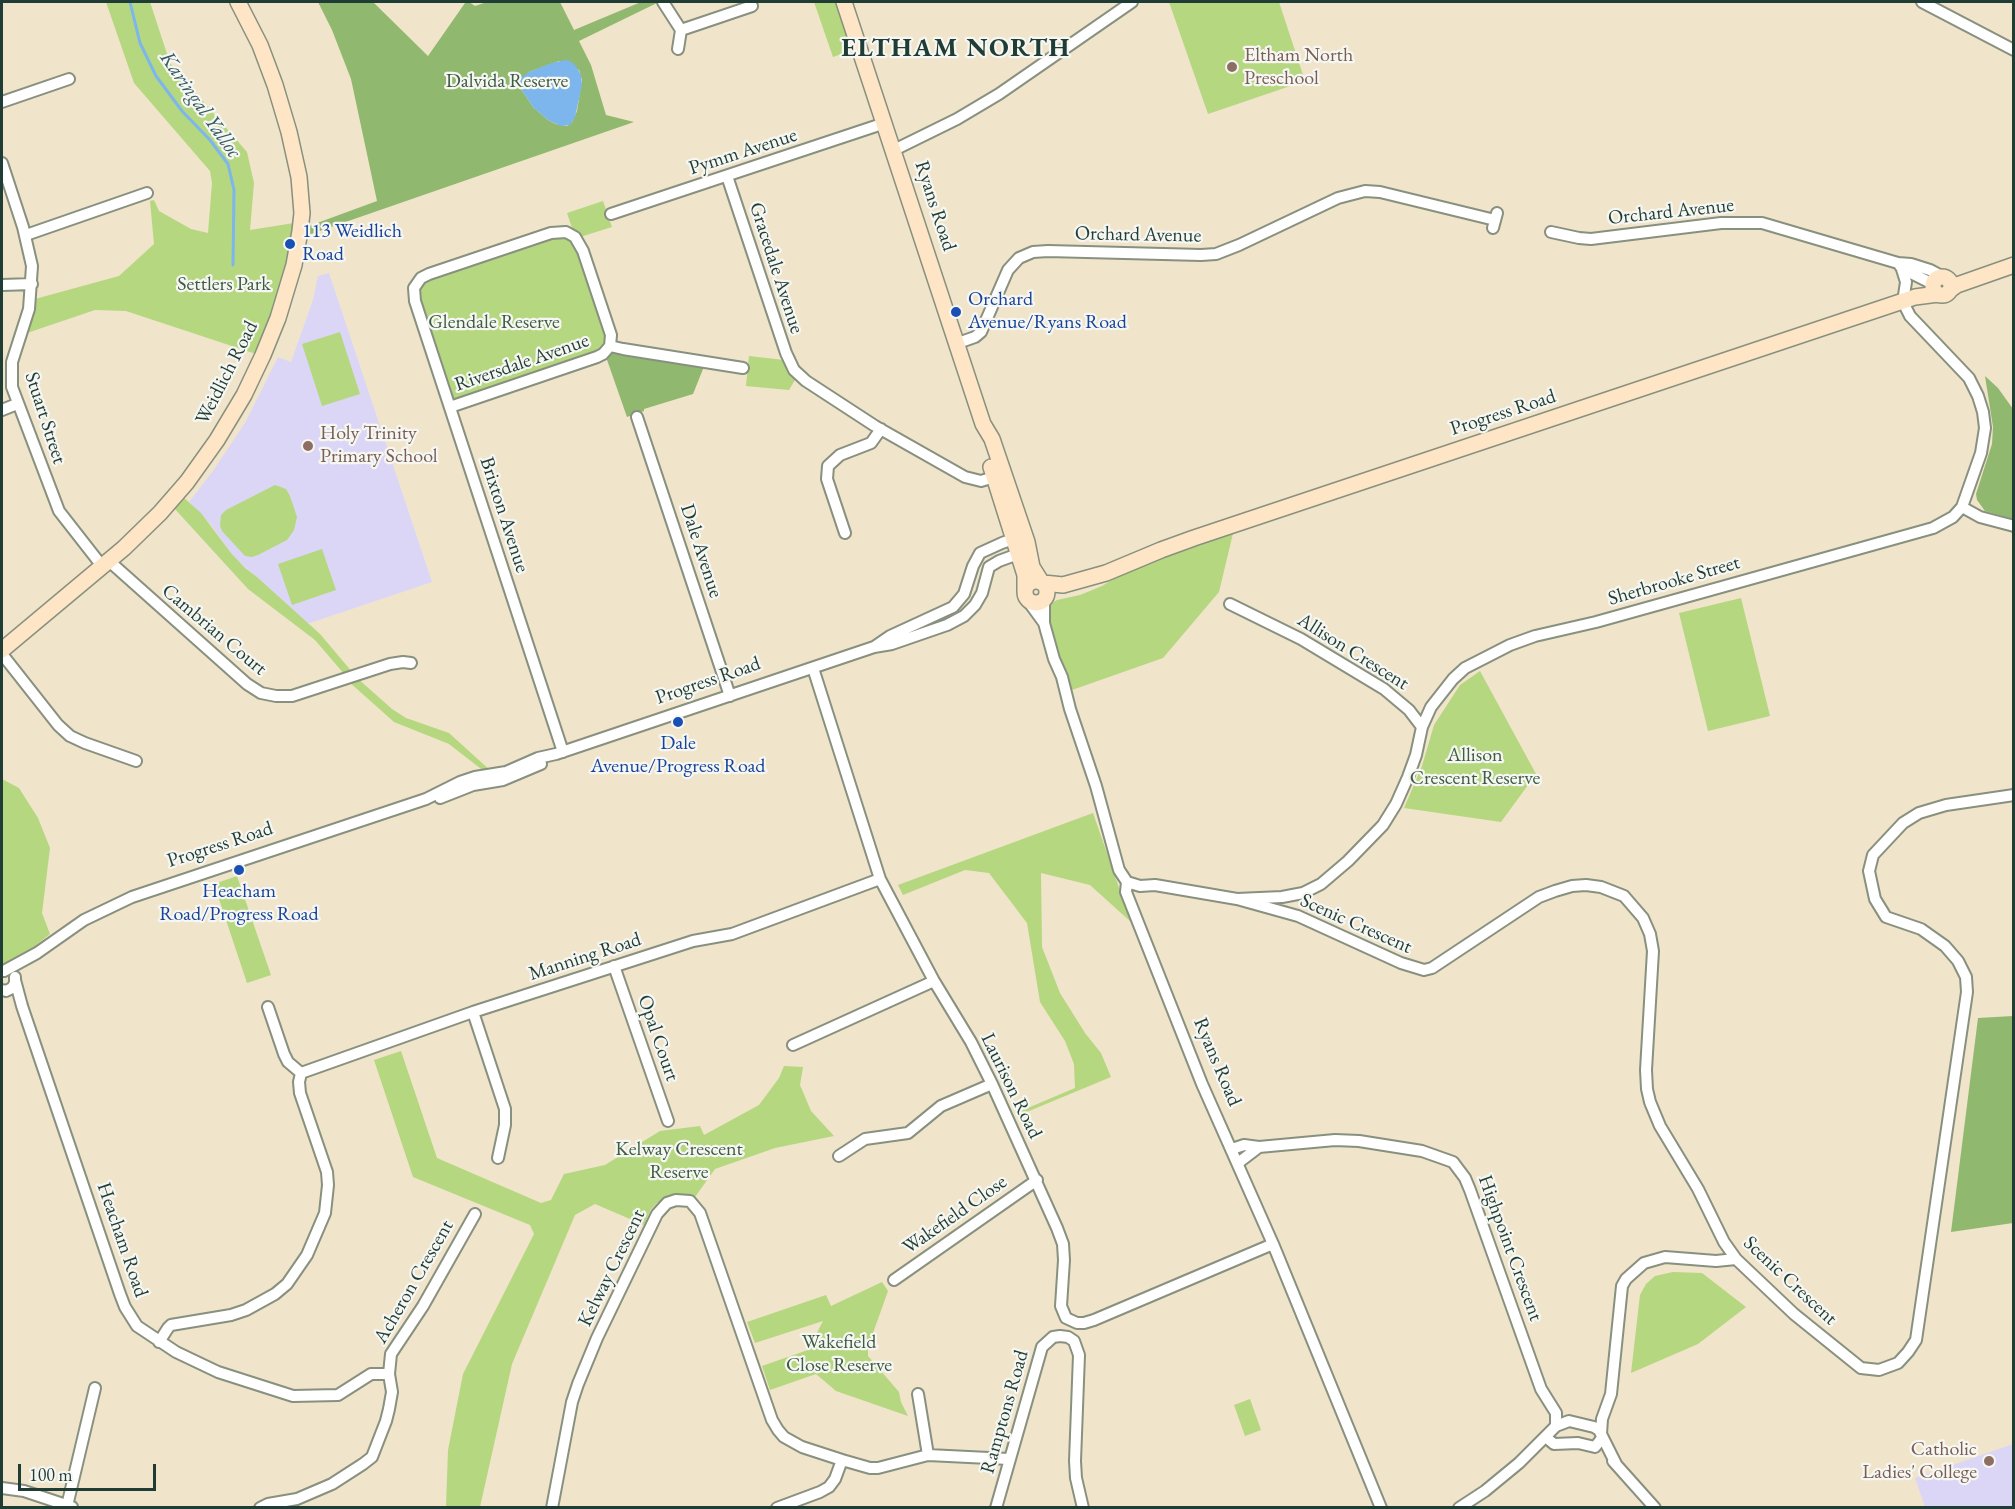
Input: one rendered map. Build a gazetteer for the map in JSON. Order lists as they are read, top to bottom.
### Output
{
  "streets": {
    "street": [
      "Pymm Avenue",
      "Ryans Road",
      "Orchard Avenue",
      "Gracedale Avenue",
      "Riversdale Avenue",
      "Weidlich Road",
      "Progress Road",
      "Stuart Street",
      "Brixton Avenue",
      "Dale Avenue",
      "Sherbrooke Street",
      "Cambrian Court",
      "Allison Crescent",
      "Scenic Crescent",
      "Manning Road",
      "Opal Court",
      "Laurison Road",
      "Wakefield Close",
      "Heacham Road",
      "Highpoint Crescent",
      "Kelway Crescent",
      "Acheron Crescent",
      "Ramptons Road"
    ]
  },
  "crossings": [
    ["Pymm Avenue", "Ryans Road"],
    ["Pymm Avenue", "Gracedale Avenue"],
    ["Ryans Road", "Orchard Avenue"],
    ["Ryans Road", "Progress Road"],
    ["Ryans Road", "Laurison Road"],
    ["Ryans Road", "Highpoint Crescent"],
    ["Orchard Avenue", "Progress Road"],
    ["Riversdale Avenue", "Brixton Avenue"],
    ["Weidlich Road", "Stuart Street"],
    ["Weidlich Road", "Cambrian Court"],
    ["Progress Road", "Brixton Avenue"],
    ["Progress Road", "Dale Avenue"],
    ["Progress Road", "Laurison Road"],
    ["Progress Road", "Heacham Road"],
    ["Stuart Street", "Cambrian Court"],
    ["Sherbrooke Street", "Allison Crescent"],
    ["Manning Road", "Opal Court"],
    ["Manning Road", "Laurison Road"],
    ["Laurison Road", "Wakefield Close"],
    ["Heacham Road", "Acheron Crescent"],
    ["Kelway Crescent", "Ramptons Road"]
  ],
  "districts": ["ELTHAM NORTH"],
  "water": ["Karingal Yalloc"],
  "parks": [
    "Dalvida Reserve",
    "Settlers Park",
    "Glendale Reserve",
    "Allison Crescent Reserve",
    "Kelway Crescent Reserve",
    "Wakefield Close Reserve"
  ],
  "places": [
    "Eltham North Preschool",
    "113 Weidlich Road",
    "Orchard Avenue/Ryans Road",
    "Holy Trinity Primary School",
    "Dale Avenue/Progress Road",
    "Heacham Road/Progress Road",
    "Catholic Ladies' College"
  ],
  "scale_bar": "100 m"
}
